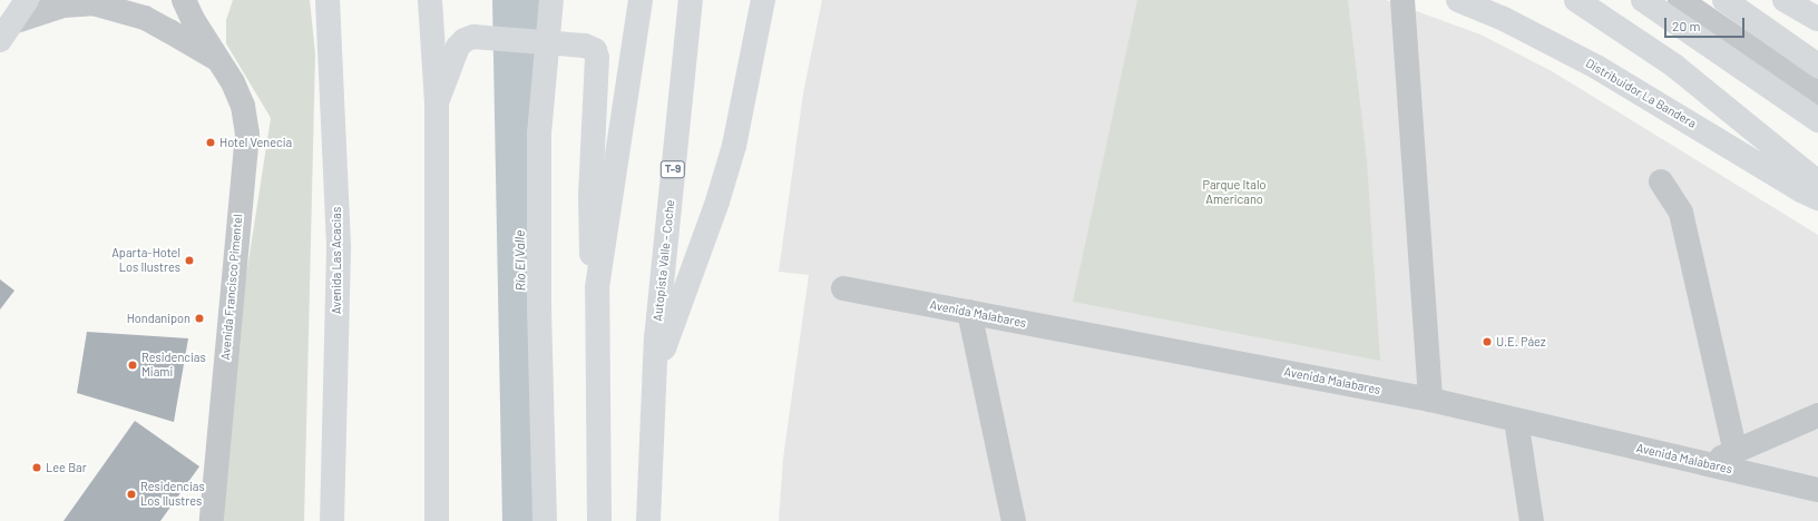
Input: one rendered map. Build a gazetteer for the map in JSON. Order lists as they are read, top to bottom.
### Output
{
  "streets": {
    "main road": [
      "Distribuidor La Bandera",
      "T-9",
      "Avenida Las Acacias",
      "Autopista Valle - Coche"
    ],
    "street": ["Avenida Francisco Pimentel", "Avenida Malabares"]
  },
  "water": ["Río El Valle"],
  "parks": ["Parque Italo Americano"],
  "places": [
    "Hotel Venecia",
    "Aparta-Hotel Los Ilustres",
    "Hondanipon",
    "U.E. Páez",
    "Residencias Miami",
    "Lee Bar",
    "Residencias Los Ilustres"
  ],
  "scale_bar": "20 m"
}
